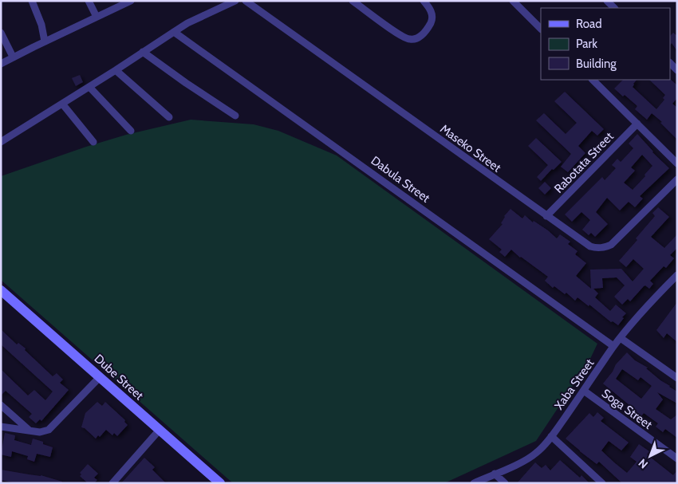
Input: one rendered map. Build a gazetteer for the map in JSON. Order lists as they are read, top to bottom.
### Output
{
  "streets": {
    "street": [
      "Maseko Street",
      "Rabotata Street",
      "Dabula Street",
      "Dube Street",
      "Xaba Street",
      "Soga Street"
    ]
  },
  "crossings": [
    ["Maseko Street", "Rabotata Street"],
    ["Dabula Street", "Xaba Street"],
    ["Xaba Street", "Soga Street"]
  ],
  "legend": ["Road", "Park", "Building"],
  "north": "bottom left"
}
